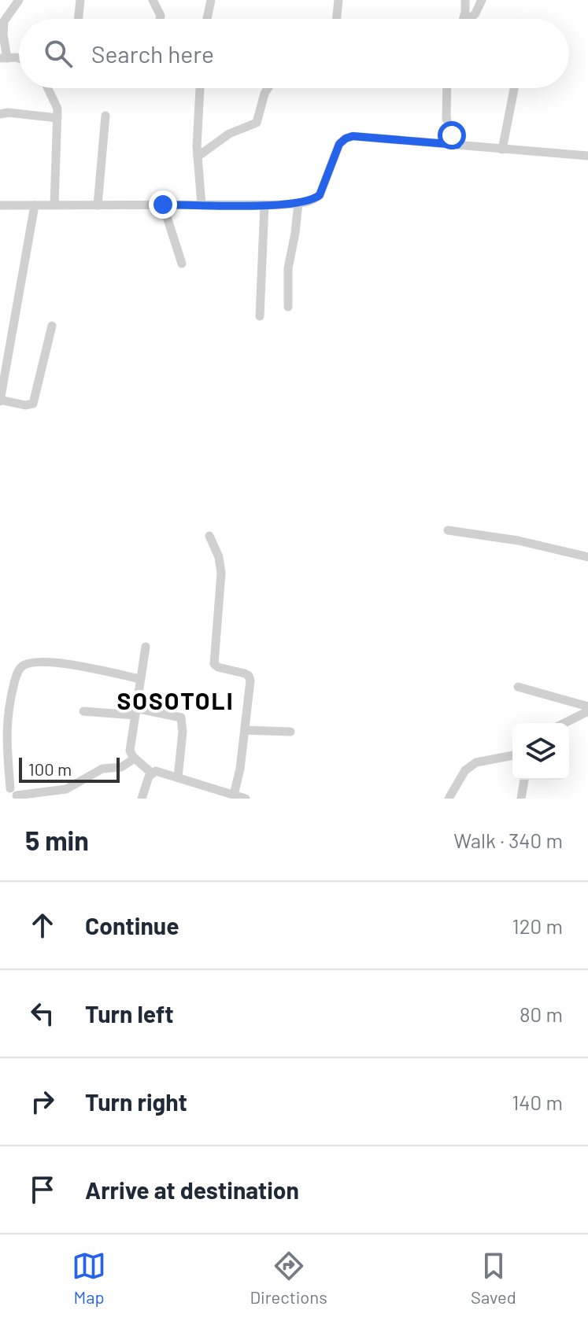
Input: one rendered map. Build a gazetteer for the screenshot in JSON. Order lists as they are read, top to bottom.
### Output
{
  "districts": ["SOSOTOLI"],
  "scale_bar": "100 m",
  "page": {
    "search": "Search here",
    "scale": "100 m",
    "heading": ["5 min", "Walk · 340 m"],
    "list": [
      ["Continue", "120 m"],
      ["Turn left", "80 m"],
      ["Turn right", "140 m"],
      "Arrive at destination"
    ],
    "nav": ["Map", "Directions", "Saved"]
  }
}
